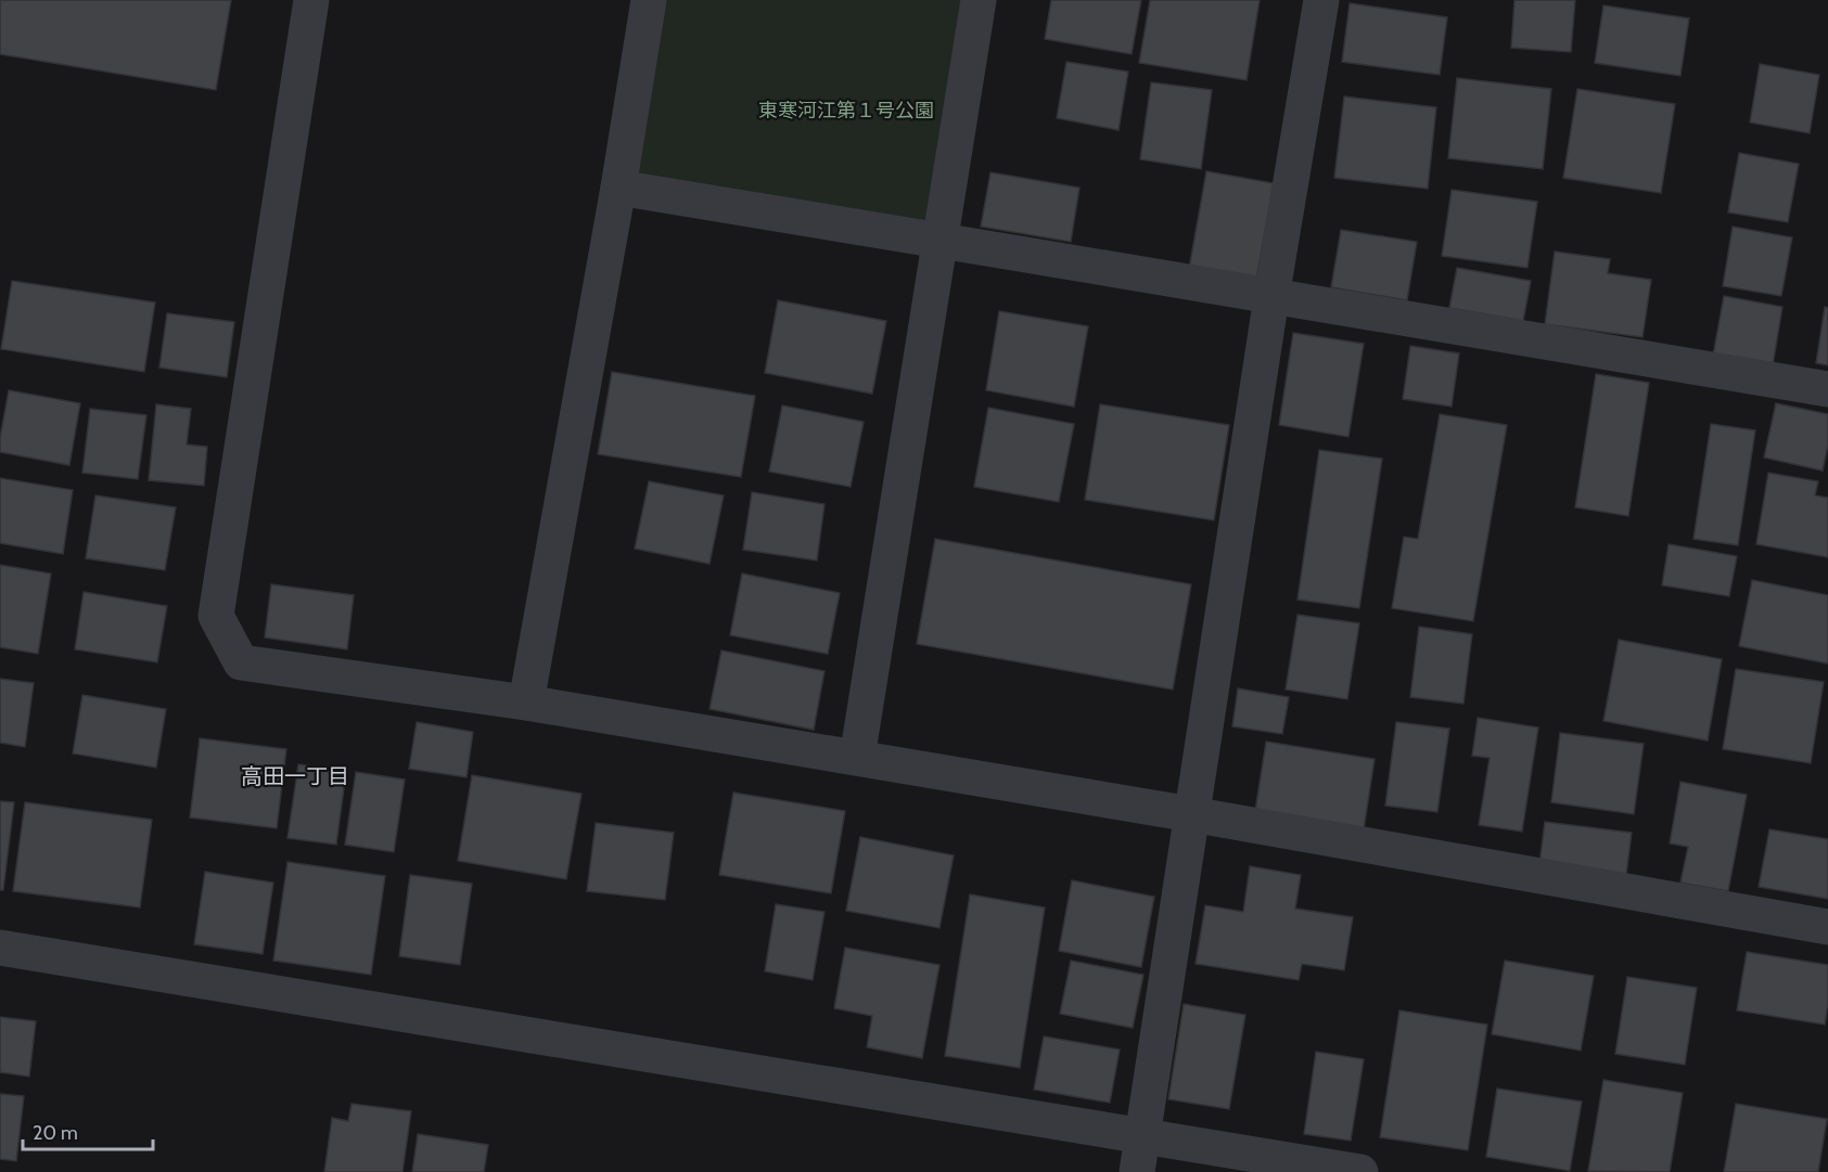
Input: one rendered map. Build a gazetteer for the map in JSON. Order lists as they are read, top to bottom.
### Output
{
  "districts": ["高田一丁目"],
  "parks": ["東寒河江第１号公園"],
  "scale_bar": "20 m"
}
